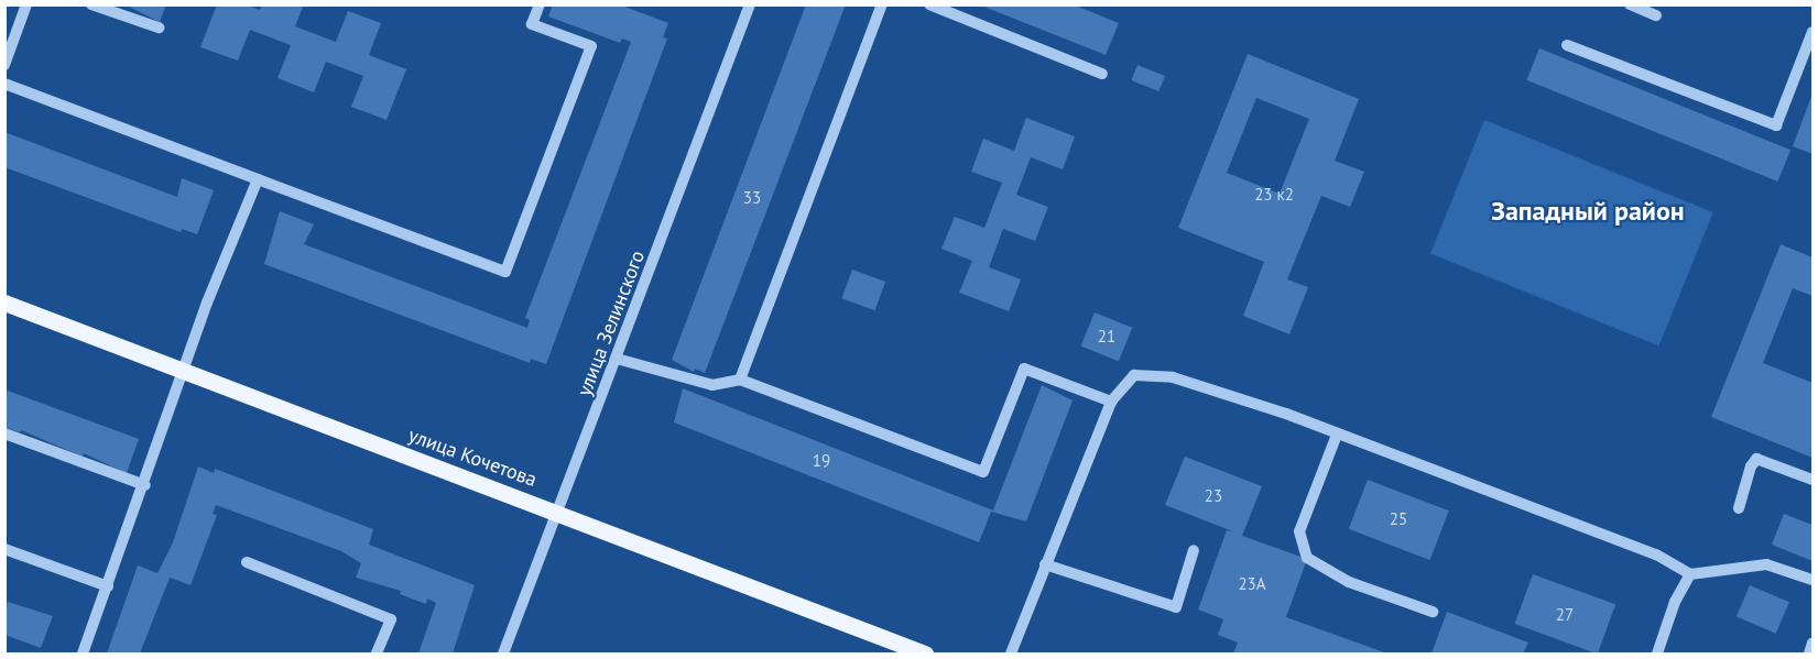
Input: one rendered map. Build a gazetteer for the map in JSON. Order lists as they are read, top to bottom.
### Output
{
  "streets": {
    "main road": ["улица Кочетова"],
    "street": ["улица Зелинского"]
  },
  "crossings": [
    ["улица Зелинского", "улица Кочетова"]
  ],
  "districts": ["Западный район"],
  "house_numbers": [
    "23 к2",
    "33",
    "21",
    "19",
    "23",
    "25",
    "23А",
    "27"
  ]
}
